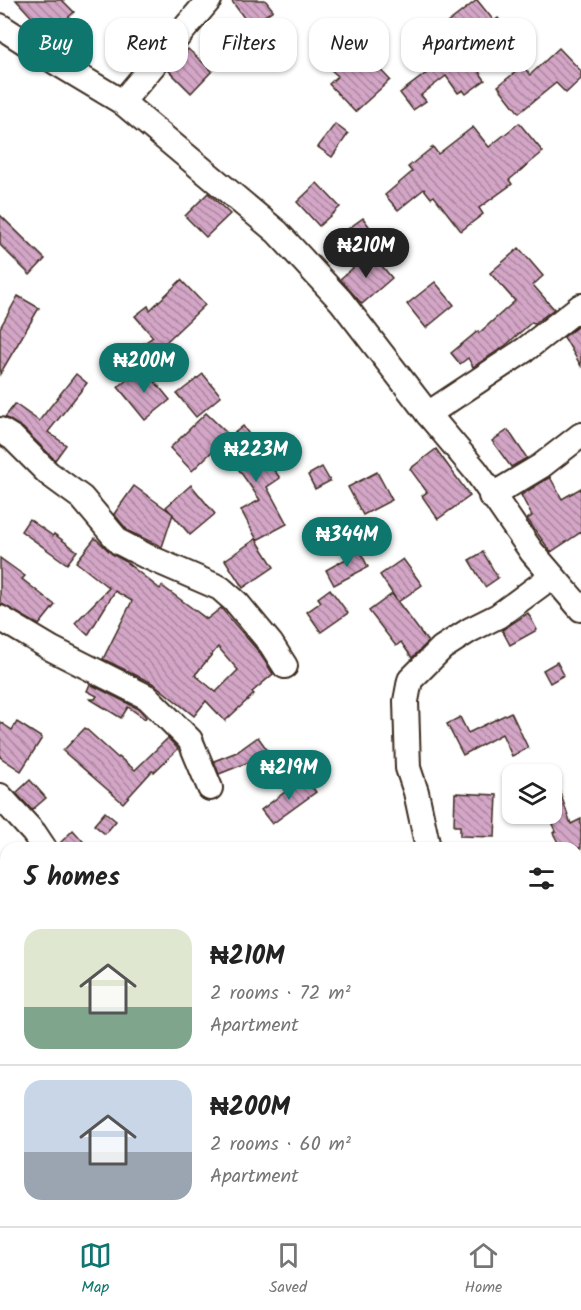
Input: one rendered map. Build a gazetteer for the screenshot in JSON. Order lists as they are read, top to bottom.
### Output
{
  "page": {
    "chip": [
      "Buy",
      "Rent",
      "Filters",
      "New",
      "Apartment"
    ],
    "price": [
      "₦210M",
      "₦200M",
      "₦223M",
      "₦344M",
      "₦219M"
    ],
    "heading": "5 homes",
    "list": [
      {
        "name": "₦210M",
        "note": "2 rooms · 72 m² · Apartment"
      },
      {
        "name": "₦200M",
        "note": "2 rooms · 60 m² · Apartment"
      }
    ],
    "tabs": ["Map", "Saved", "Home"]
  }
}
